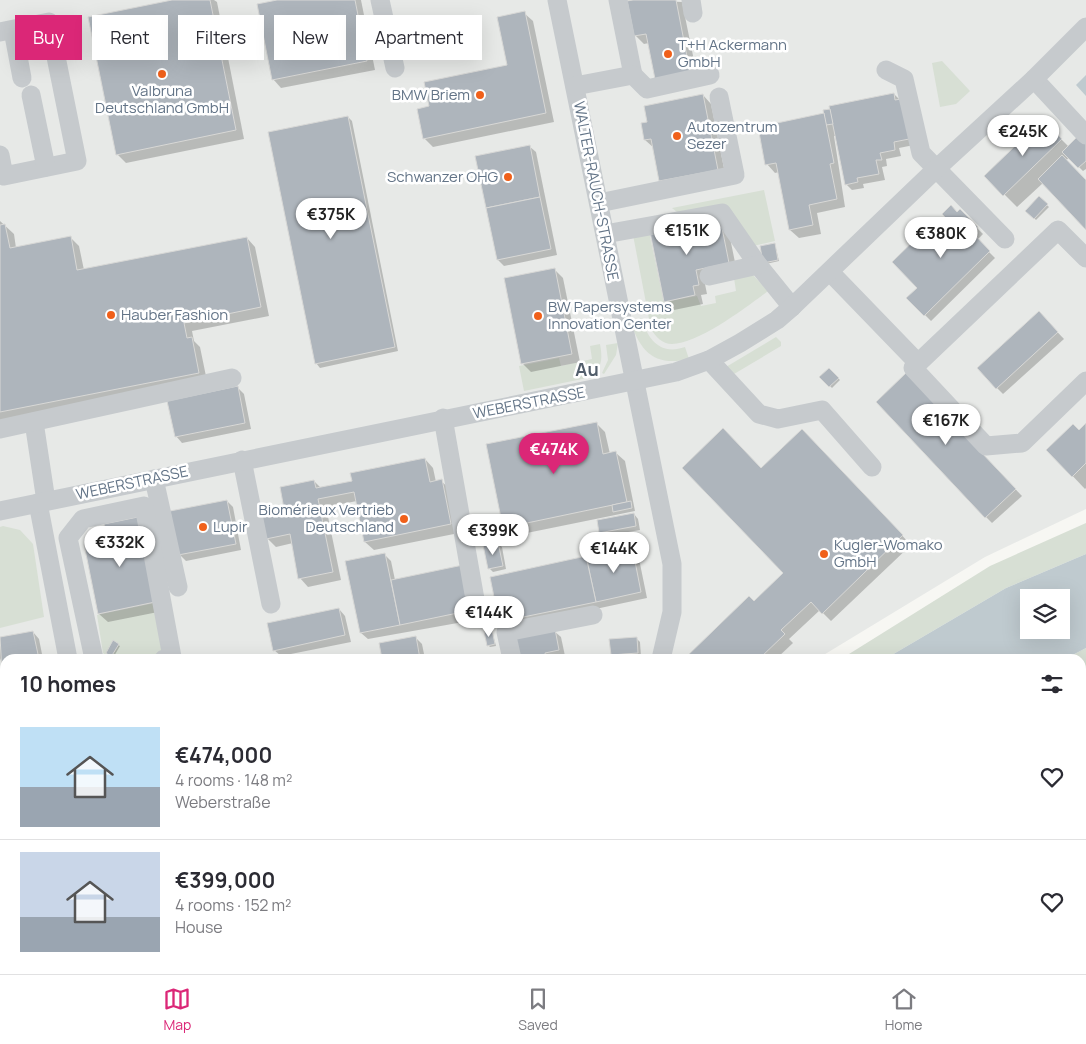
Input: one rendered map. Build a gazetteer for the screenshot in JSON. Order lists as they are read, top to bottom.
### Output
{
  "streets": {
    "street": ["WALTER-RAUCH-STRASSE", "WEBERSTRASSE"]
  },
  "crossings": [
    ["WALTER-RAUCH-STRASSE", "WEBERSTRASSE"]
  ],
  "districts": ["Au"],
  "places": [
    "T+H Ackermann GmbH",
    "Valbruna Deutschland GmbH",
    "BMW Briem",
    "Autozentrum Sezer",
    "Schwanzer OHG",
    "Hauber Fashion",
    "BW Papersystems Innovation Center",
    "Biomérieux Vertrieb Deutschland",
    "Lupir",
    "Kugler-Womako GmbH"
  ],
  "page": {
    "chip": [
      "Buy",
      "Rent",
      "Filters",
      "New",
      "Apartment"
    ],
    "price": [
      "€245K",
      "€375K",
      "€151K",
      "€380K",
      "€167K",
      "€474K",
      "€399K",
      "€332K",
      "€144K",
      "€144K"
    ],
    "heading": "10 homes",
    "list": [
      {
        "name": "€474,000",
        "note": "4 rooms · 148 m² · Weberstraße"
      },
      {
        "name": "€399,000",
        "note": "4 rooms · 152 m² · House"
      }
    ],
    "tabs": ["Map", "Saved", "Home"]
  }
}
